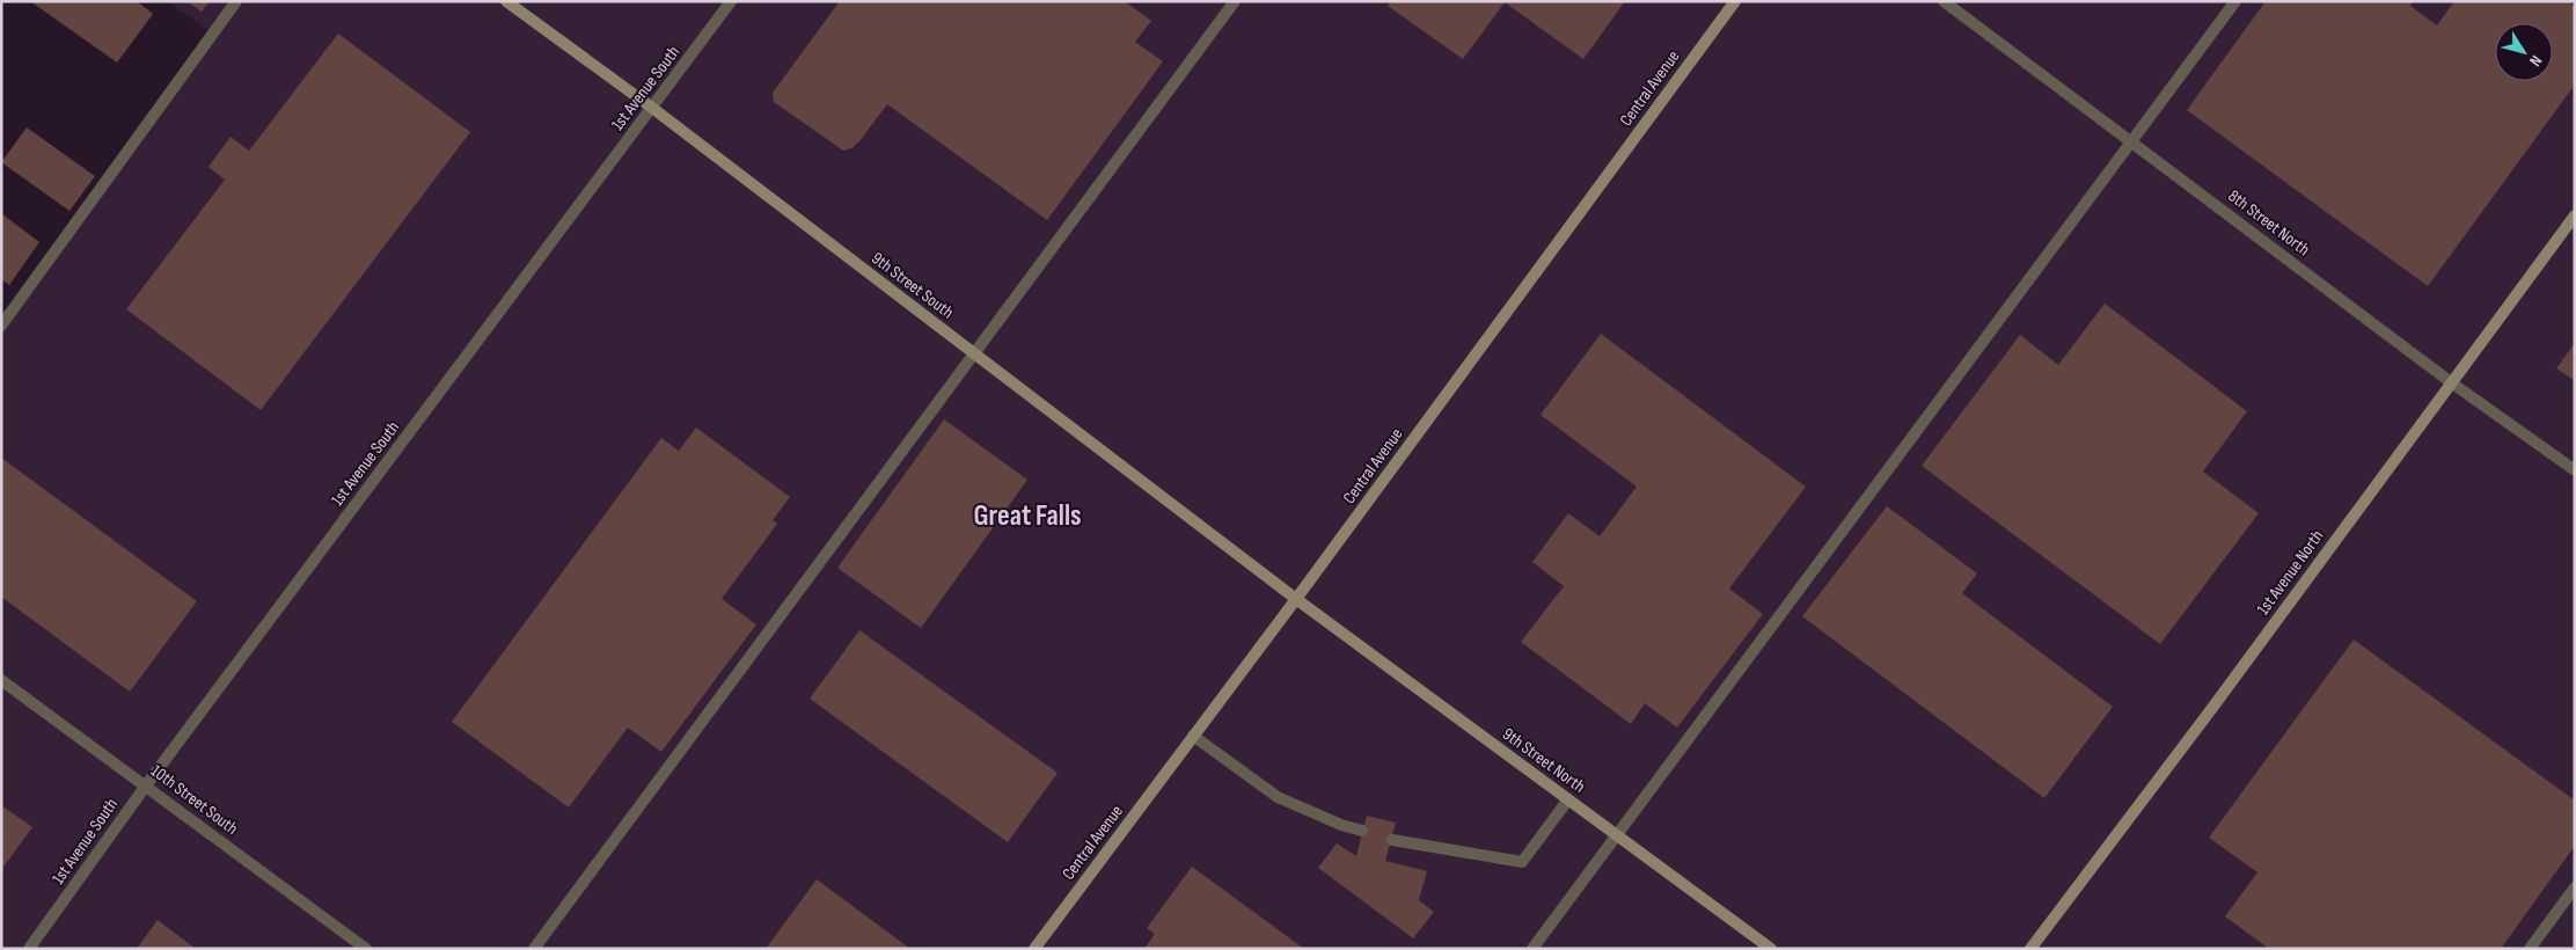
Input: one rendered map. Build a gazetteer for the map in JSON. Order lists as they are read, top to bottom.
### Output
{
  "streets": {
    "main road": [
      "Central Avenue",
      "9th Street South",
      "1st Avenue North",
      "9th Street North"
    ],
    "street": ["1st Avenue South", "8th Street North", "10th Street South"]
  },
  "crossings": [
    ["1st Avenue South", "9th Street South"],
    ["1st Avenue South", "10th Street South"],
    ["Central Avenue", "9th Street South"],
    ["Central Avenue", "9th Street North"],
    ["8th Street North", "1st Avenue North"],
    ["9th Street South", "9th Street North"]
  ],
  "districts": ["Great Falls"],
  "north": "bottom right"
}
